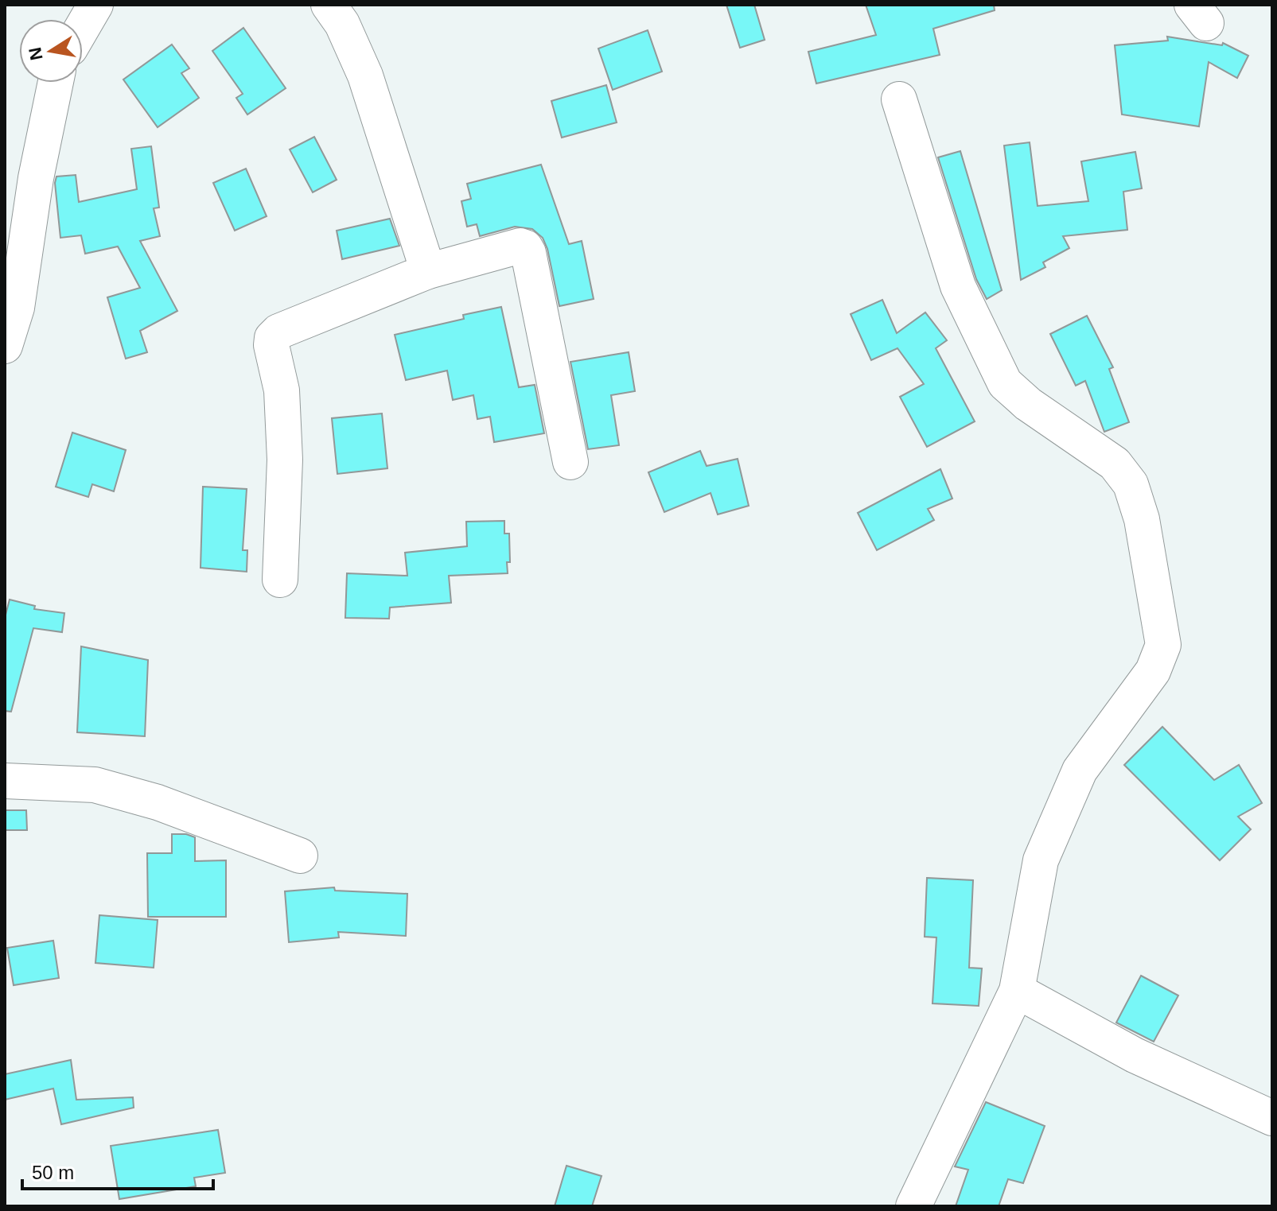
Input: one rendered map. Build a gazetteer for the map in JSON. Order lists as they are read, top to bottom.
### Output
{
  "scale_bar": "50 m",
  "north": "left"
}
